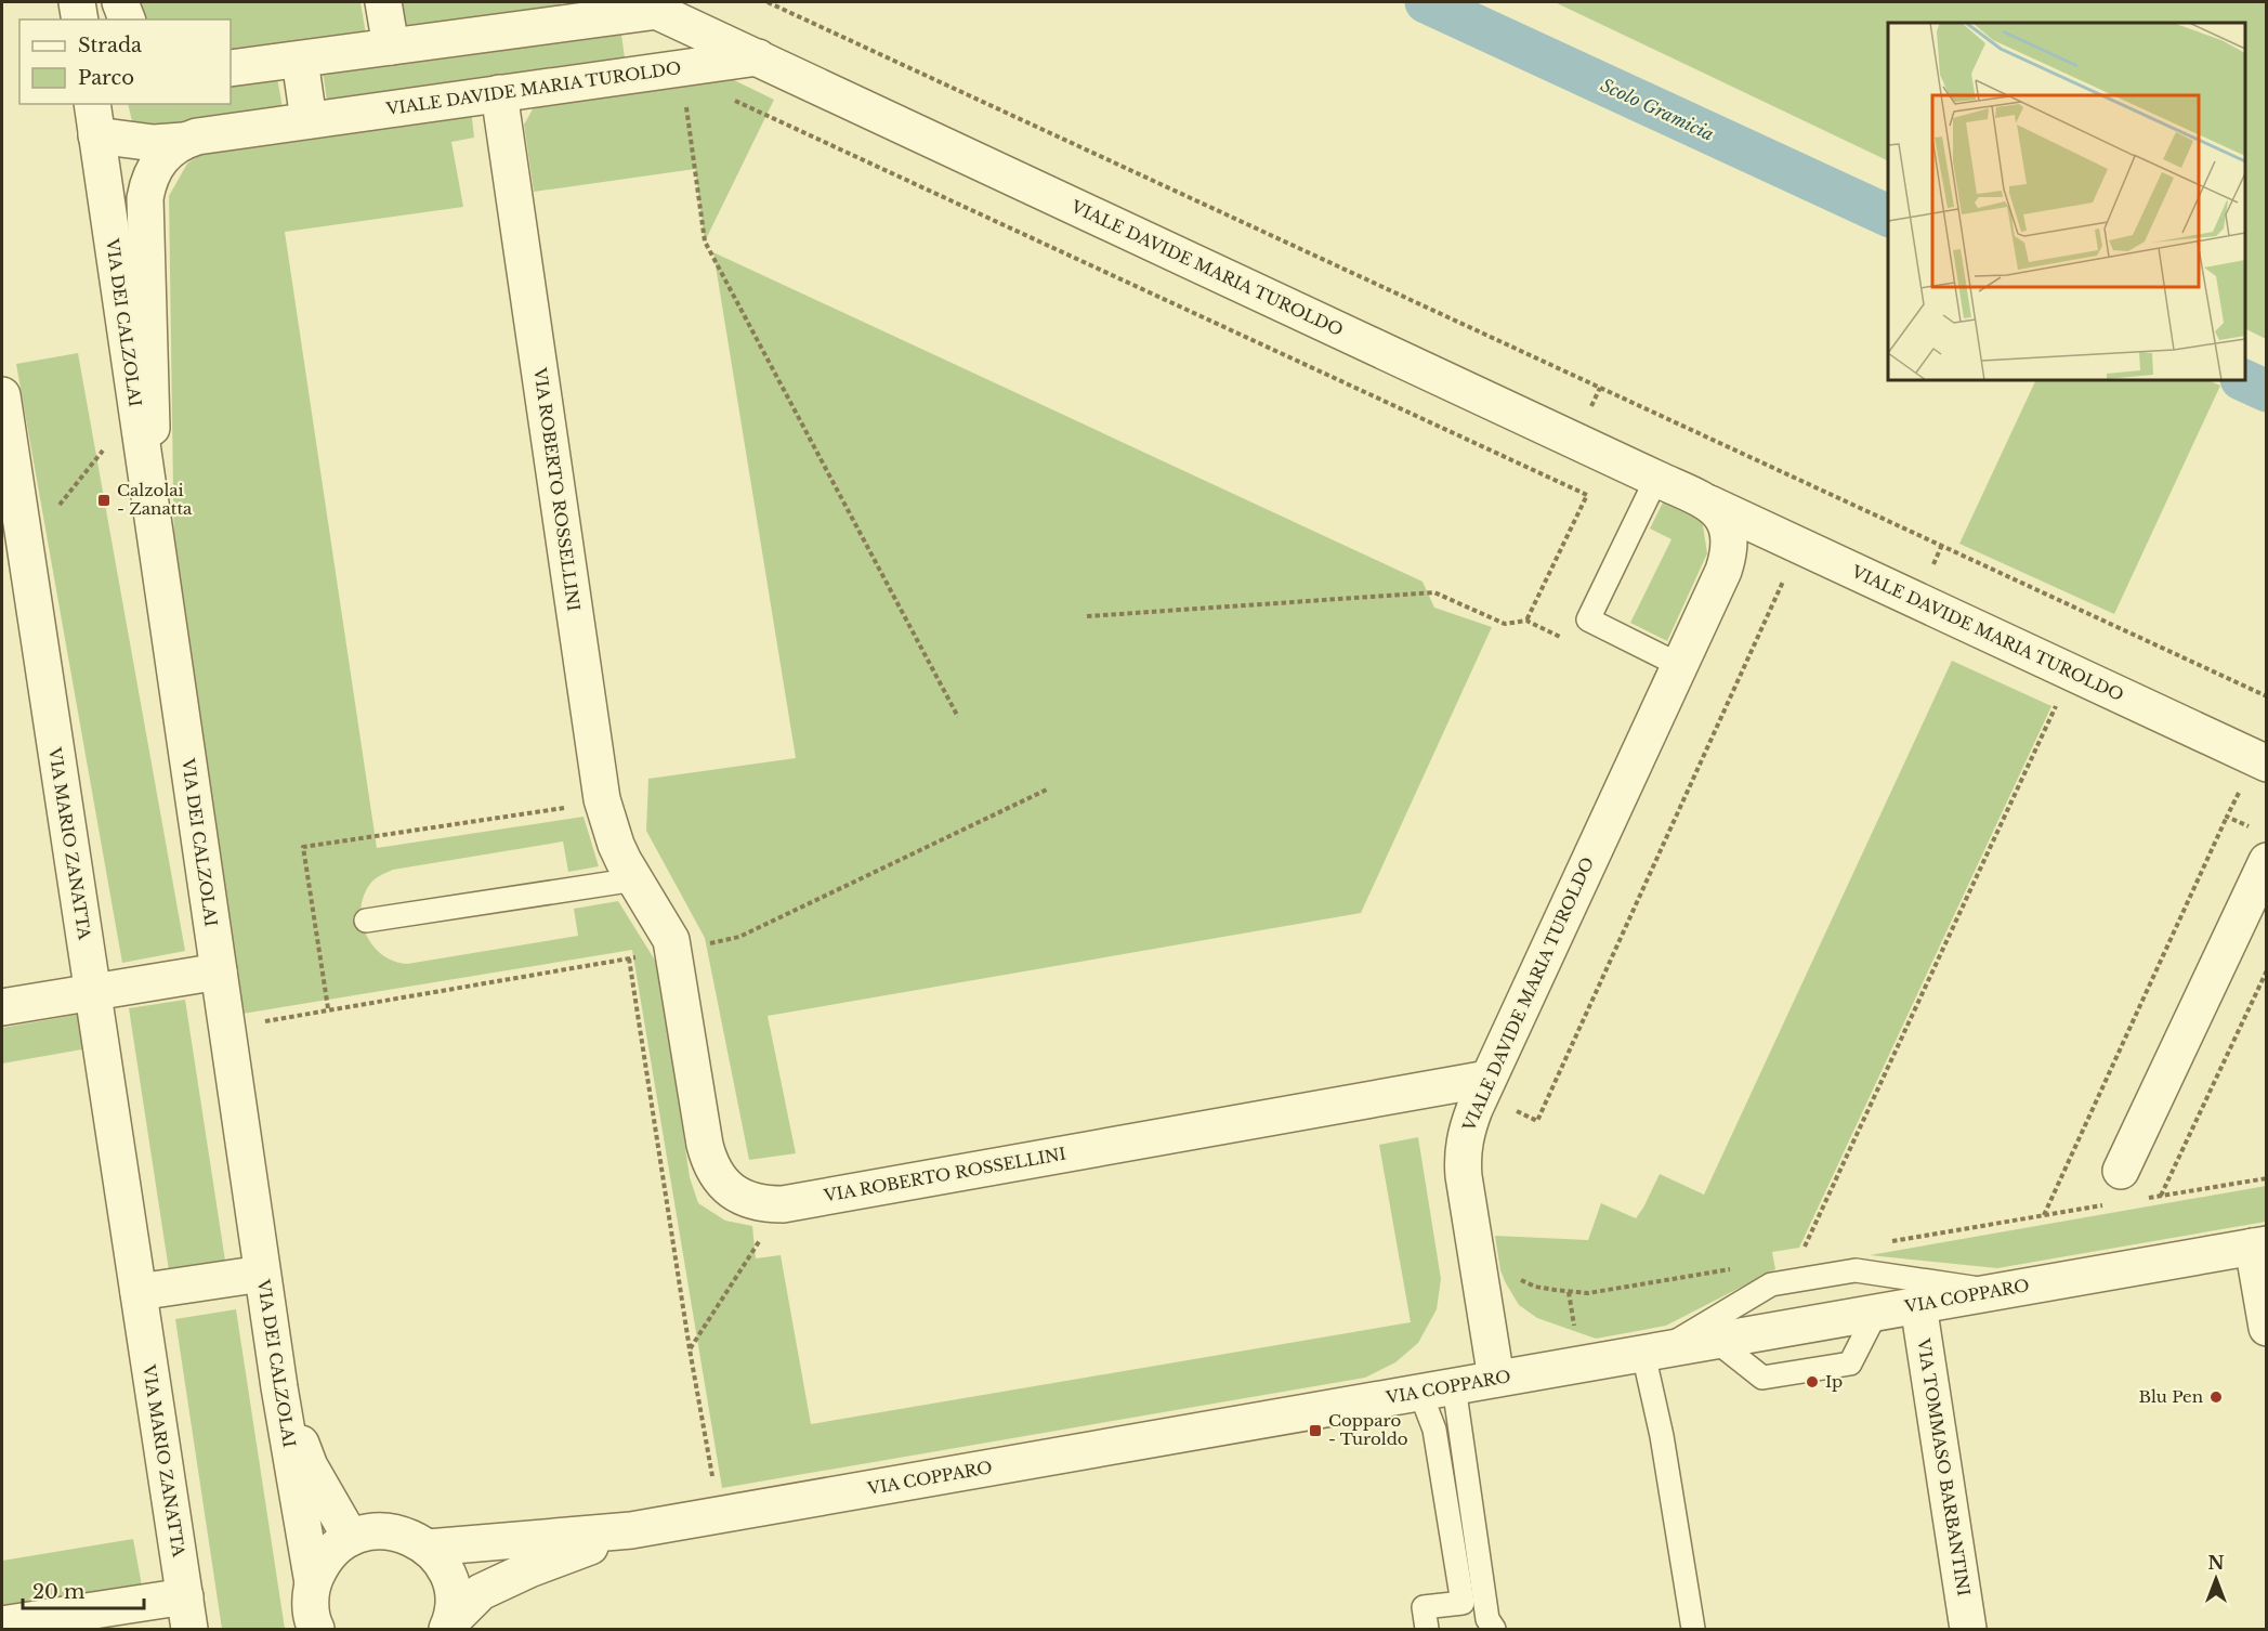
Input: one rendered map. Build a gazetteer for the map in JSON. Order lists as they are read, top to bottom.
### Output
{
  "streets": {
    "street": [
      "VIALE DAVIDE MARIA TUROLDO",
      "VIA DEI CALZOLAI",
      "VIA ROBERTO ROSSELLINI",
      "VIA MARIO ZANATTA",
      "VIA COPPARO",
      "VIA TOMMASO BARBANTINI"
    ]
  },
  "crossings": [
    ["VIALE DAVIDE MARIA TUROLDO", "VIA DEI CALZOLAI"],
    ["VIALE DAVIDE MARIA TUROLDO", "VIA ROBERTO ROSSELLINI"],
    ["VIALE DAVIDE MARIA TUROLDO", "VIA COPPARO"],
    ["VIA COPPARO", "VIA TOMMASO BARBANTINI"]
  ],
  "water": ["Scolo Gramicia"],
  "places": {
    "transit": ["Calzolai - Zanatta", "Copparo - Turoldo"],
    "other": ["Ip", "Blu Pen"]
  },
  "legend": ["Strada", "Parco"],
  "scale_bar": "20 m",
  "north": "top"
}
